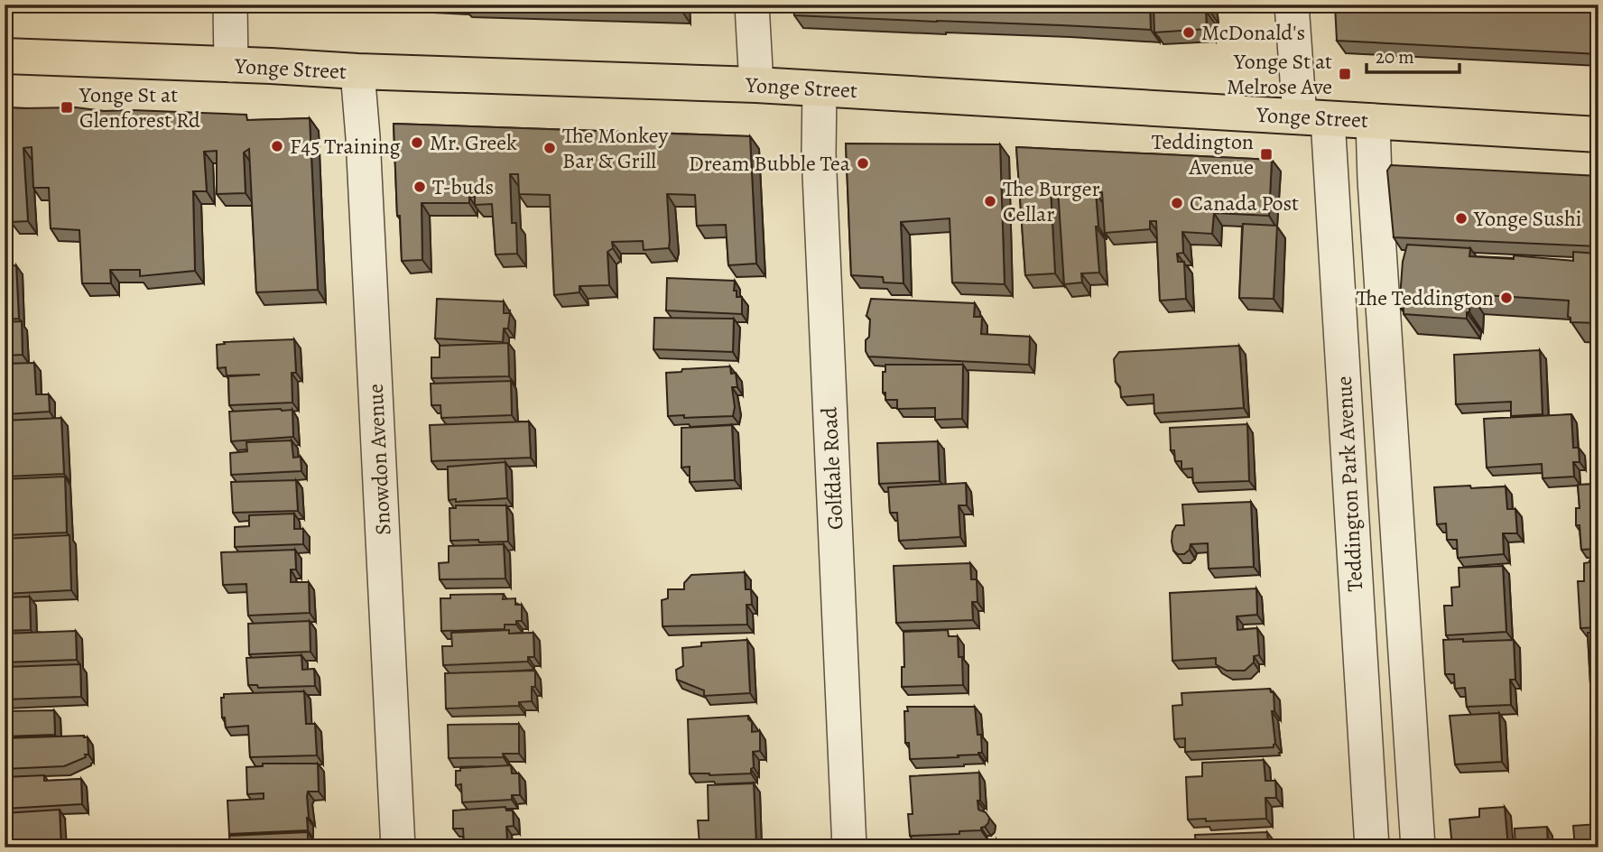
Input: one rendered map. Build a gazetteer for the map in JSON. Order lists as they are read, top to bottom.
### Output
{
  "streets": {
    "main road": ["Yonge Street"],
    "street": ["Snowdon Avenue", "Golfdale Road", "Teddington Park Avenue"]
  },
  "crossings": [
    ["Yonge Street", "Snowdon Avenue"],
    ["Yonge Street", "Golfdale Road"],
    ["Yonge Street", "Teddington Park Avenue"]
  ],
  "places": {
    "other": [
      "McDonald's",
      "Mr. Greek",
      "F45 Training",
      "The Monkey Bar & Grill",
      "Dream Bubble Tea",
      "T-buds",
      "The Burger Cellar",
      "Canada Post",
      "Yonge Sushi",
      "The Teddington"
    ],
    "transit": ["Yonge St at Melrose Ave", "Yonge St at Glenforest Rd", "Teddington Avenue"]
  },
  "scale_bar": "20 m"
}
